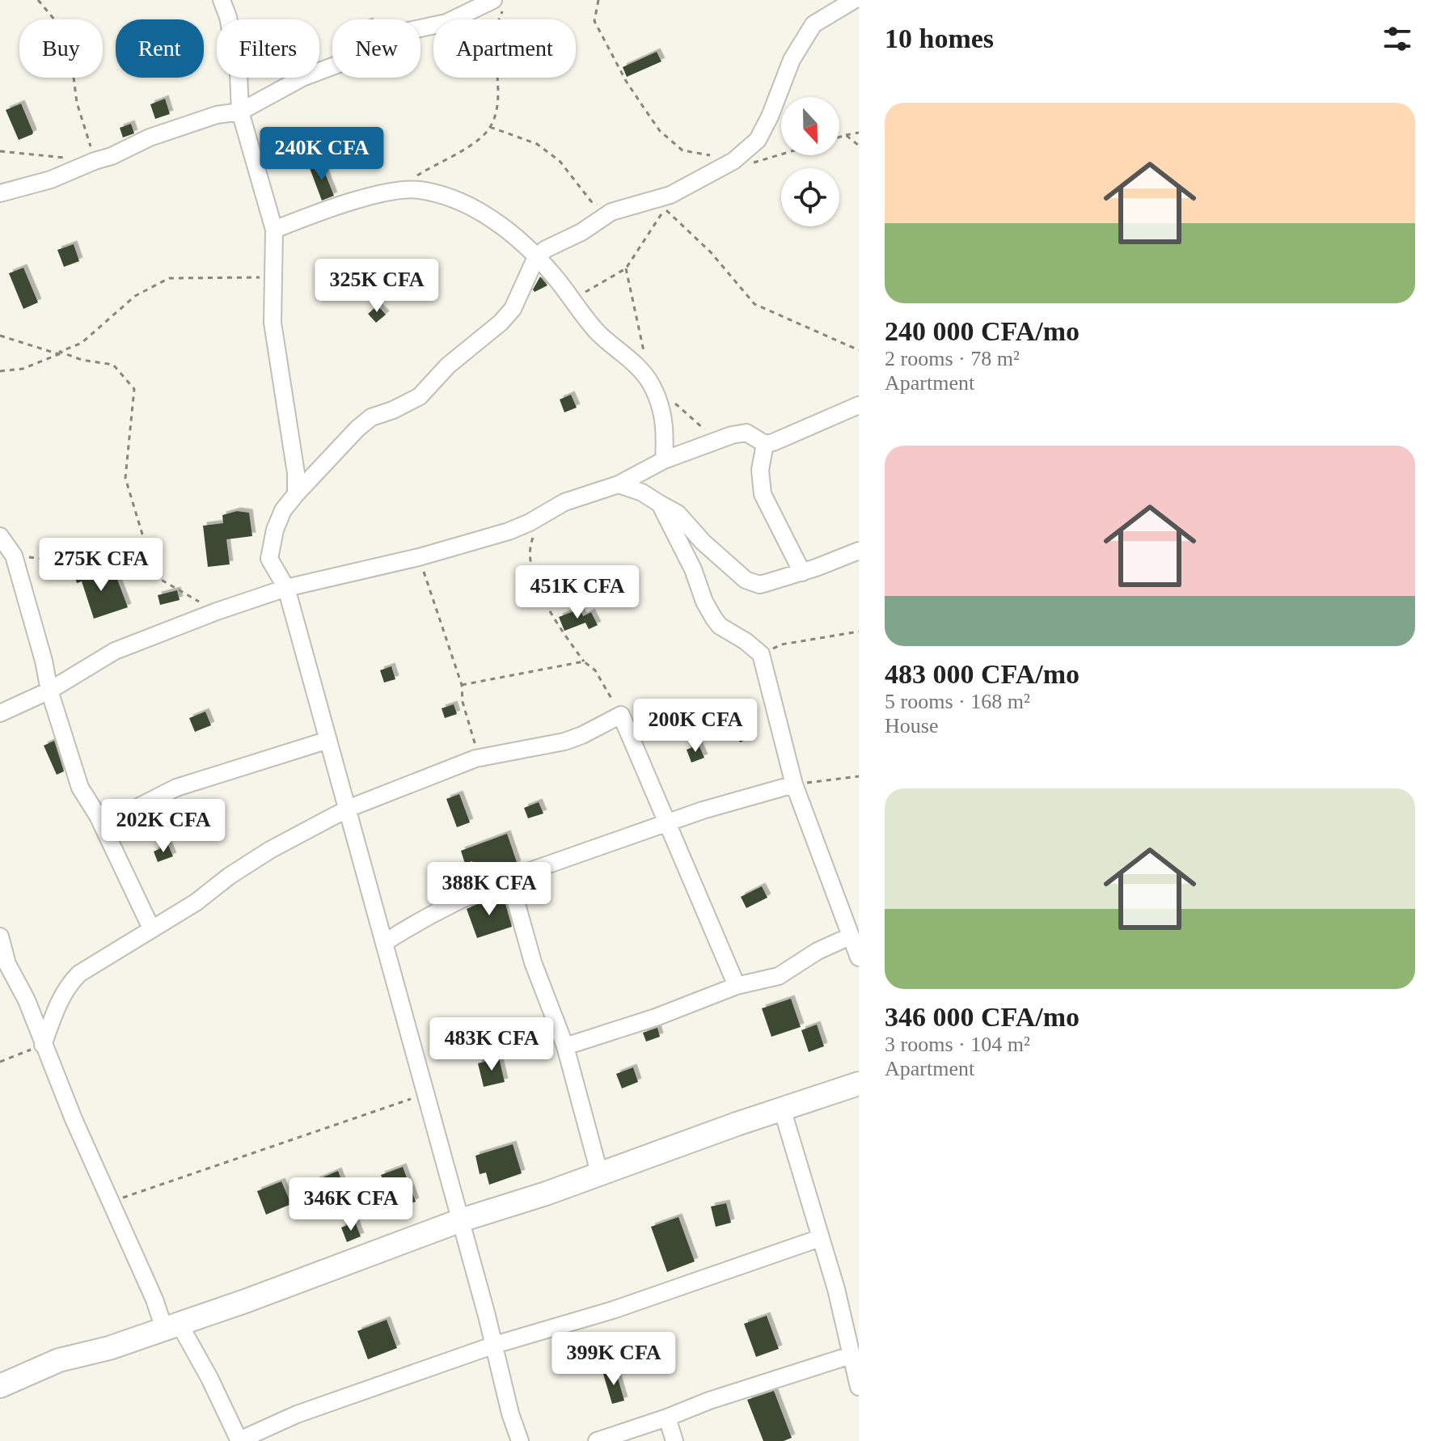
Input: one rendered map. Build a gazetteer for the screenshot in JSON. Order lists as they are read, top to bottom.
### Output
{
  "north": "bottom",
  "page": {
    "heading": "10 homes",
    "chip": [
      "Buy",
      "Rent",
      "Filters",
      "New",
      "Apartment"
    ],
    "list": [
      {
        "name": "240 000 CFA/mo",
        "note": "2 rooms · 78 m² · Apartment"
      },
      {
        "name": "483 000 CFA/mo",
        "note": "5 rooms · 168 m² · House"
      },
      {
        "name": "346 000 CFA/mo",
        "note": "3 rooms · 104 m² · Apartment"
      }
    ],
    "price": [
      "240K CFA",
      "325K CFA",
      "275K CFA",
      "451K CFA",
      "200K CFA",
      "202K CFA",
      "388K CFA",
      "483K CFA",
      "346K CFA",
      "399K CFA"
    ]
  }
}
